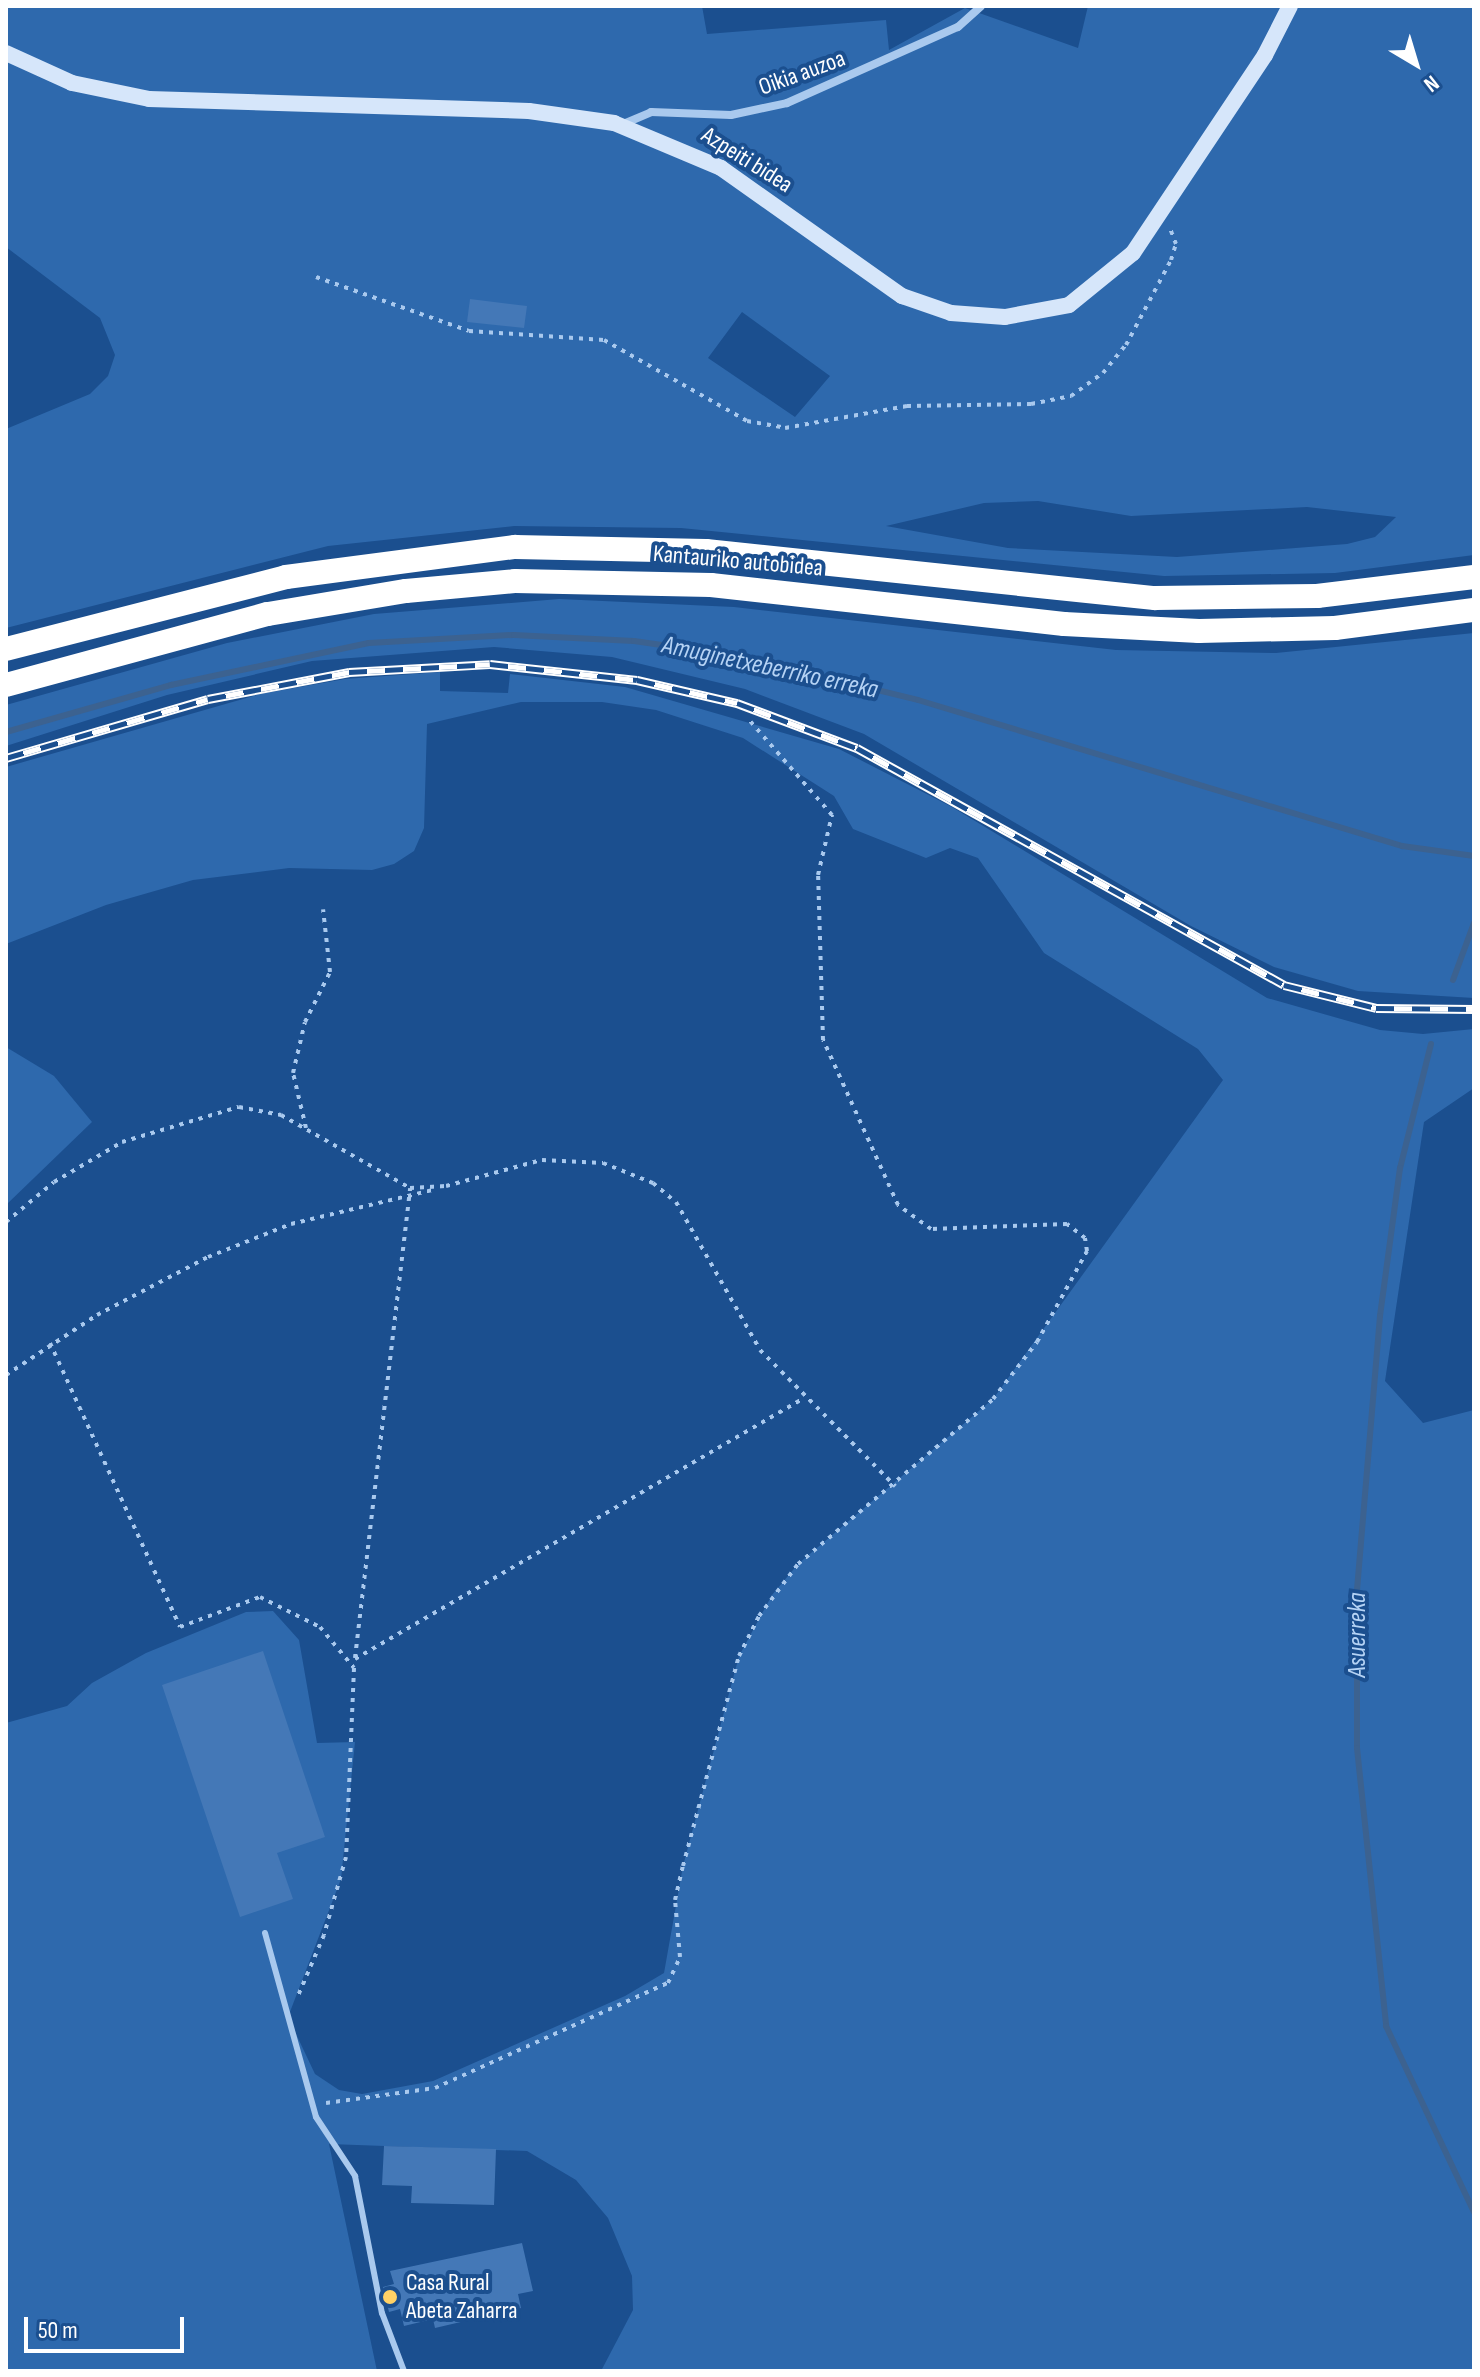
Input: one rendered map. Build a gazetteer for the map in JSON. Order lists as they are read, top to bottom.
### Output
{
  "streets": {
    "highway": ["Kantauriko autobidea"],
    "main road": ["Azpeiti bidea"],
    "street": ["Oikia auzoa"]
  },
  "crossings": [
    ["Oikia auzoa", "Azpeiti bidea"]
  ],
  "water": ["Amuginetxeberriko erreka", "Asuerreka"],
  "places": ["Casa Rural Abeta Zaharra"],
  "scale_bar": "50 m",
  "north": "bottom right"
}
